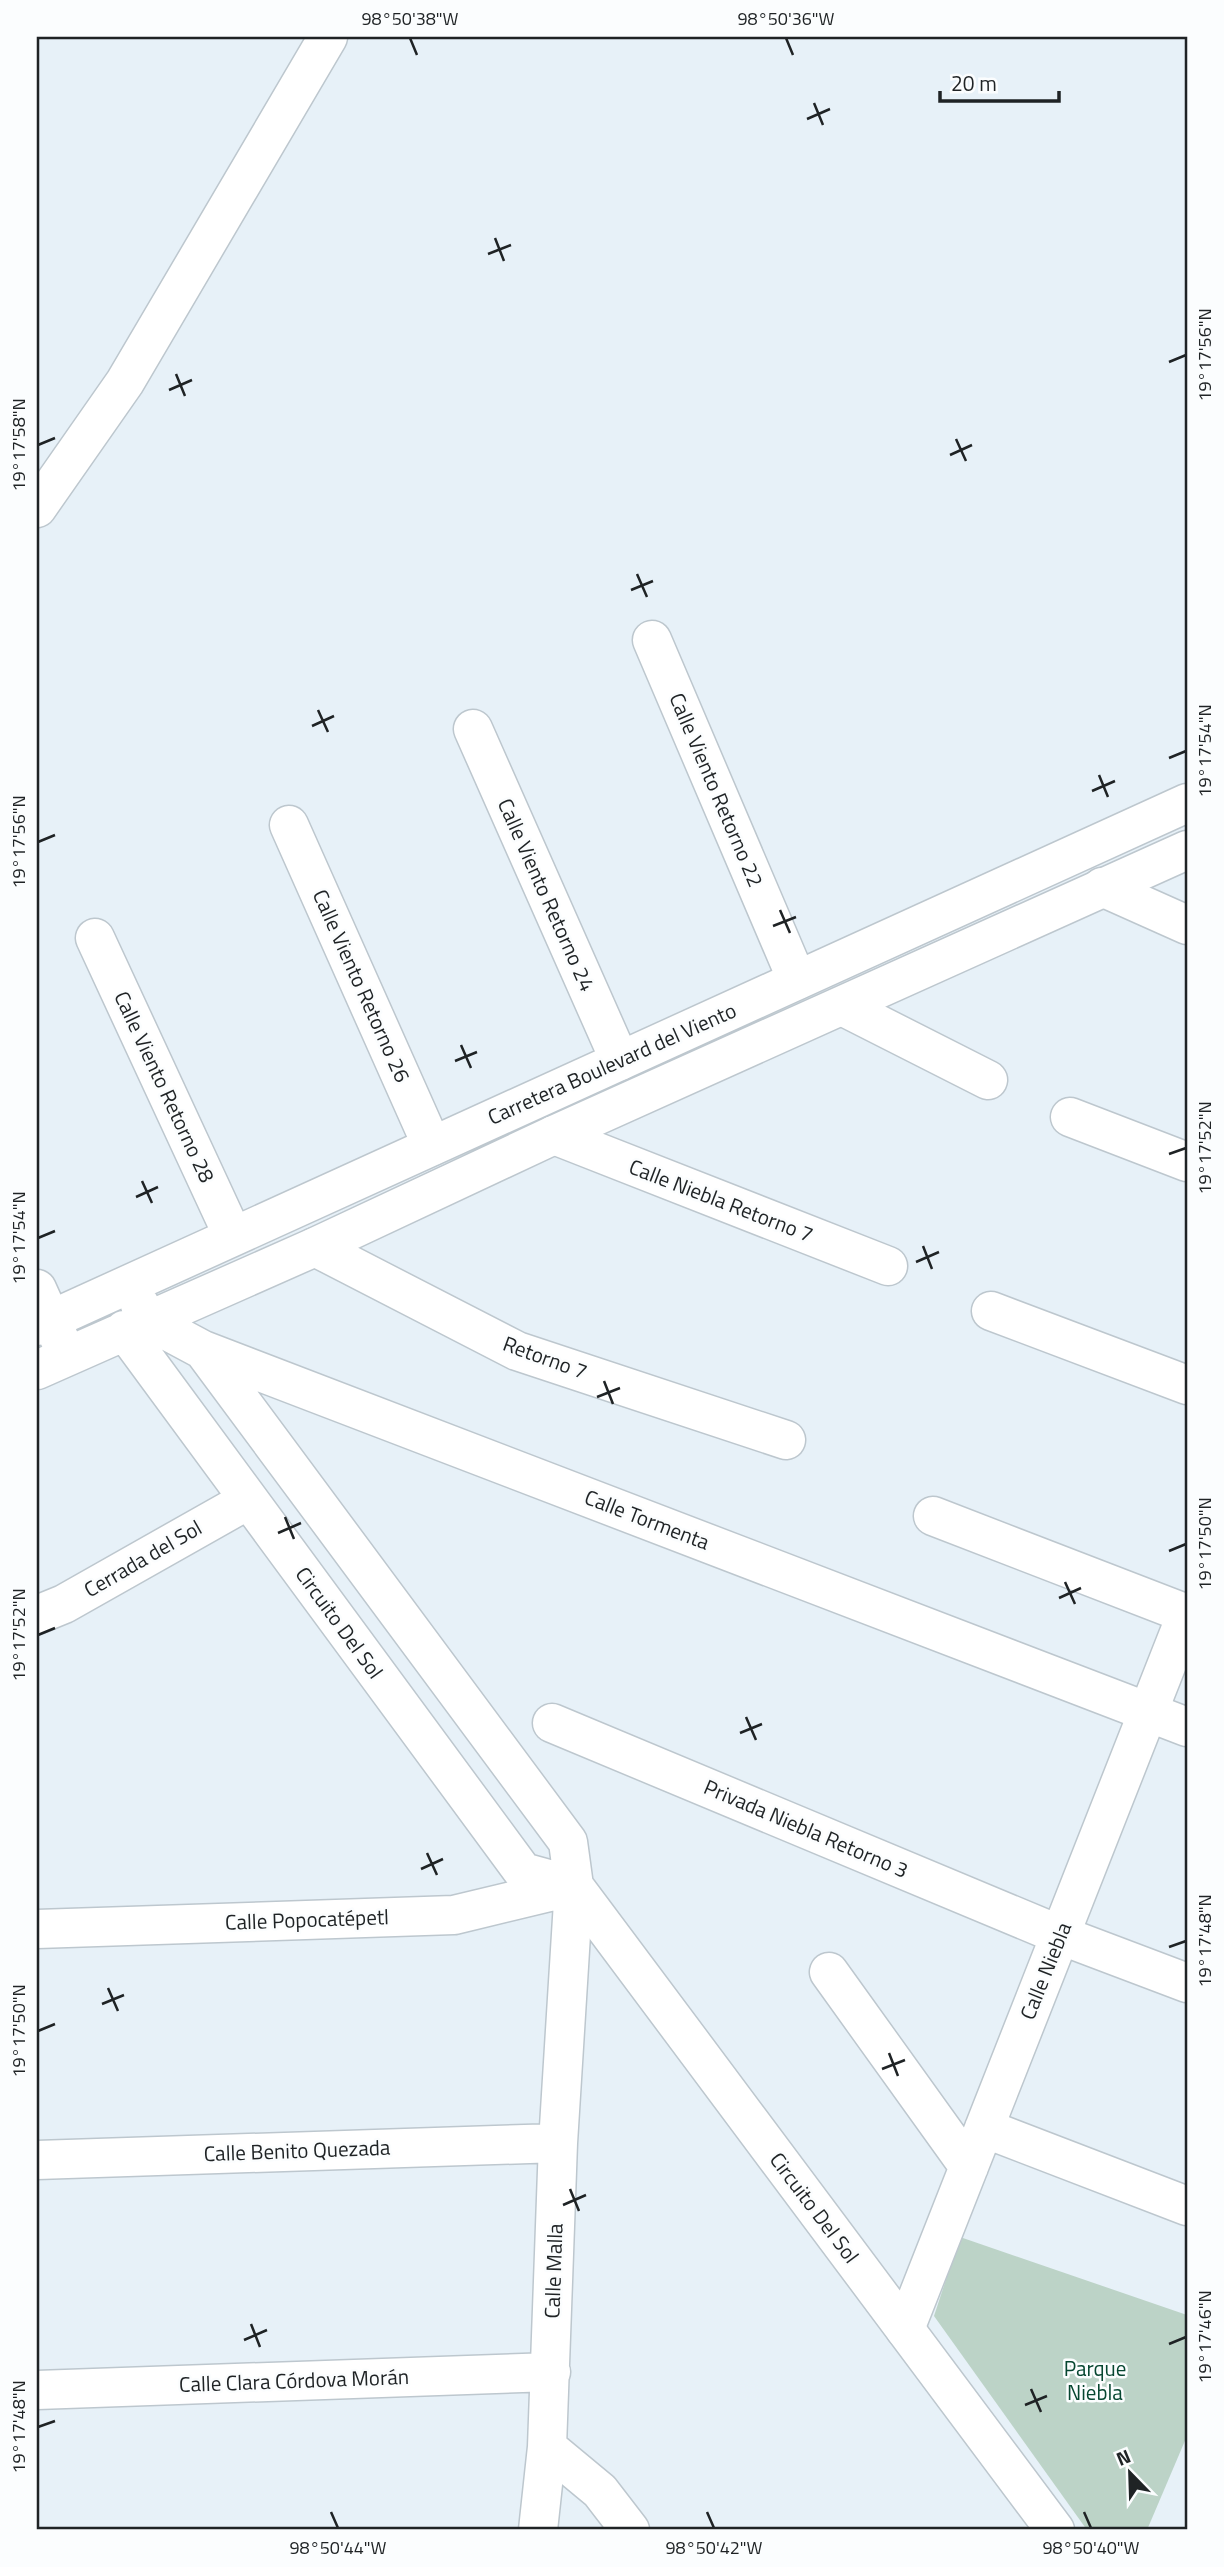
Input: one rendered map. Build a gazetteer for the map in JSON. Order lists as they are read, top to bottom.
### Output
{
  "streets": {
    "street": [
      "Calle Viento Retorno 22",
      "Calle Viento Retorno 24",
      "Calle Viento Retorno 26",
      "Carretera Boulevard del Viento",
      "Calle Viento Retorno 28",
      "Calle Niebla Retorno 7",
      "Retorno 7",
      "Calle Tormenta",
      "Cerrada del Sol",
      "Circuito Del Sol",
      "Privada Niebla Retorno 3",
      "Calle Popocatépetl",
      "Calle Niebla",
      "Calle Benito Quezada",
      "Calle Malla",
      "Calle Clara Córdova Morán"
    ]
  },
  "crossings": [
    ["Calle Viento Retorno 22", "Carretera Boulevard del Viento"],
    ["Calle Viento Retorno 24", "Carretera Boulevard del Viento"],
    ["Calle Viento Retorno 26", "Carretera Boulevard del Viento"],
    ["Carretera Boulevard del Viento", "Calle Viento Retorno 28"],
    ["Carretera Boulevard del Viento", "Calle Niebla Retorno 7"],
    ["Carretera Boulevard del Viento", "Retorno 7"],
    ["Carretera Boulevard del Viento", "Calle Tormenta"],
    ["Carretera Boulevard del Viento", "Circuito Del Sol"],
    ["Calle Tormenta", "Circuito Del Sol"],
    ["Calle Tormenta", "Calle Niebla"],
    ["Cerrada del Sol", "Circuito Del Sol"],
    ["Circuito Del Sol", "Calle Popocatépetl"],
    ["Circuito Del Sol", "Calle Niebla"],
    ["Circuito Del Sol", "Calle Malla"],
    ["Privada Niebla Retorno 3", "Calle Niebla"],
    ["Calle Popocatépetl", "Calle Malla"],
    ["Calle Benito Quezada", "Calle Malla"],
    ["Calle Malla", "Calle Clara Córdova Morán"]
  ],
  "parks": ["Parque Niebla"],
  "scale_bar": "20 m",
  "north": "top left",
  "coordinates": [
    "98°50'38\"W",
    "98°50'36\"W",
    "19°17'56\"N",
    "19°17'58\"N",
    "19°17'54\"N",
    "19°17'52\"N",
    "19°17'50\"N",
    "19°17'48\"N",
    "19°17'46\"N",
    "98°50'44\"W",
    "98°50'42\"W",
    "98°50'40\"W"
  ]
}
